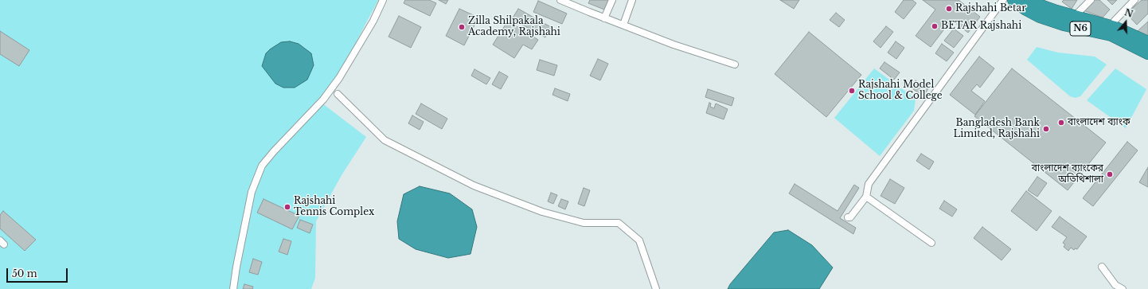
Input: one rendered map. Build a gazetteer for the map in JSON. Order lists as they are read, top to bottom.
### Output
{
  "streets": {
    "highway": ["N6"]
  },
  "places": [
    "Rajshahi Betar",
    "BETAR Rajshahi",
    "Zilla Shilpakala Academy, Rajshahi",
    "Rajshahi Model School & College",
    "বাংলাদেশ ব্যাংক",
    "Bangladesh Bank Limited, Rajshahi",
    "বাংলাদেশ ব্যাংকের অতিথিশালা",
    "Rajshahi Tennis Complex"
  ],
  "scale_bar": "50 m",
  "north": "top"
}
